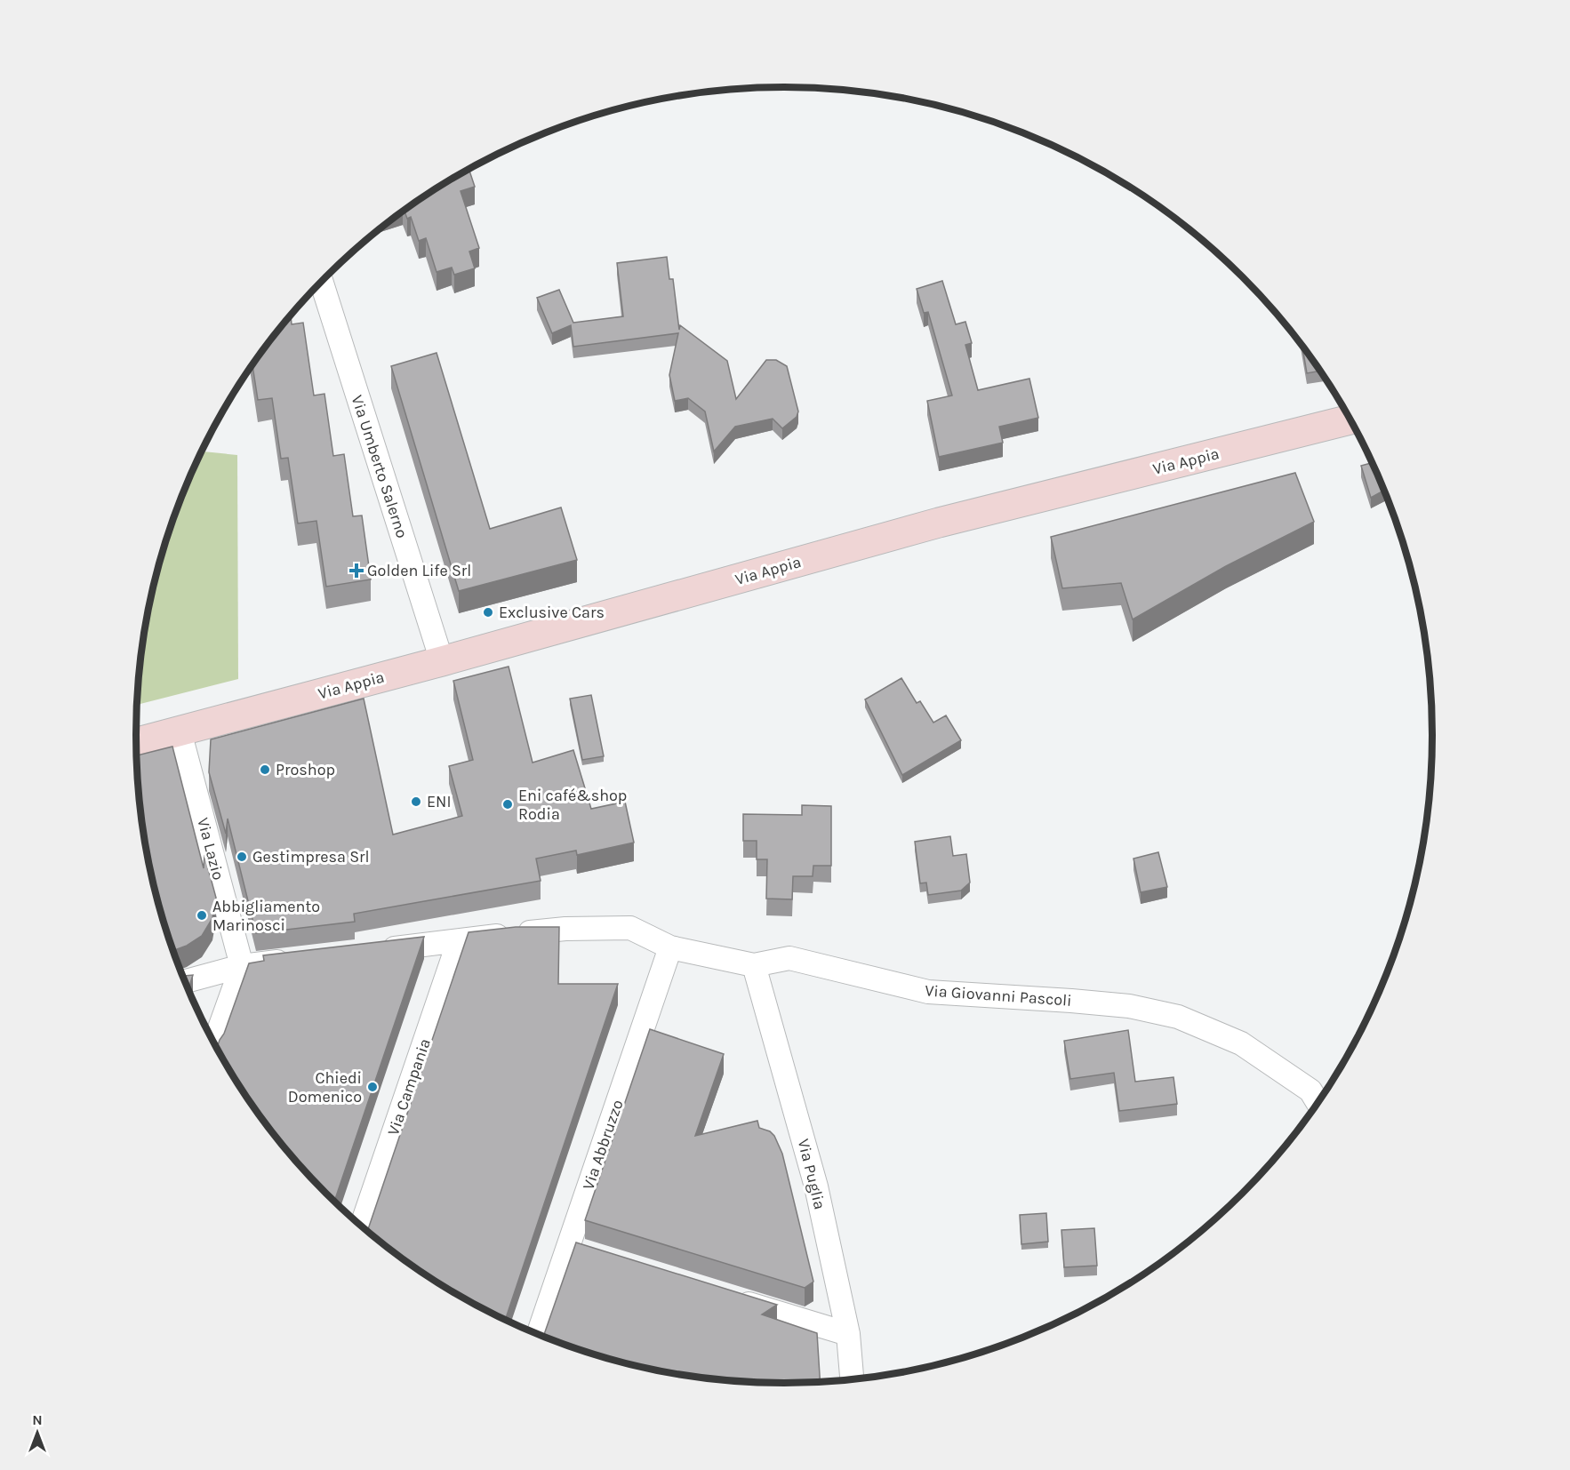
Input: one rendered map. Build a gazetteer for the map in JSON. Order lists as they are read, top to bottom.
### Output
{
  "streets": {
    "main road": ["Via Appia"],
    "street": [
      "Via Umberto Salerno",
      "Via Lazio",
      "Via Giovanni Pascoli",
      "Via Campania",
      "Via Abbruzzo",
      "Via Puglia"
    ]
  },
  "crossings": [
    ["Via Appia", "Via Umberto Salerno"],
    ["Via Appia", "Via Lazio"],
    ["Via Giovanni Pascoli", "Via Campania"],
    ["Via Giovanni Pascoli", "Via Abbruzzo"],
    ["Via Giovanni Pascoli", "Via Puglia"]
  ],
  "places": {
    "health": ["Golden Life Srl"],
    "other": [
      "Exclusive Cars",
      "Proshop",
      "ENI",
      "Eni café&shop Rodia",
      "Gestimpresa Srl",
      "Abbigliamento Marinosci",
      "Chiedi Domenico"
    ]
  },
  "north": "top"
}
